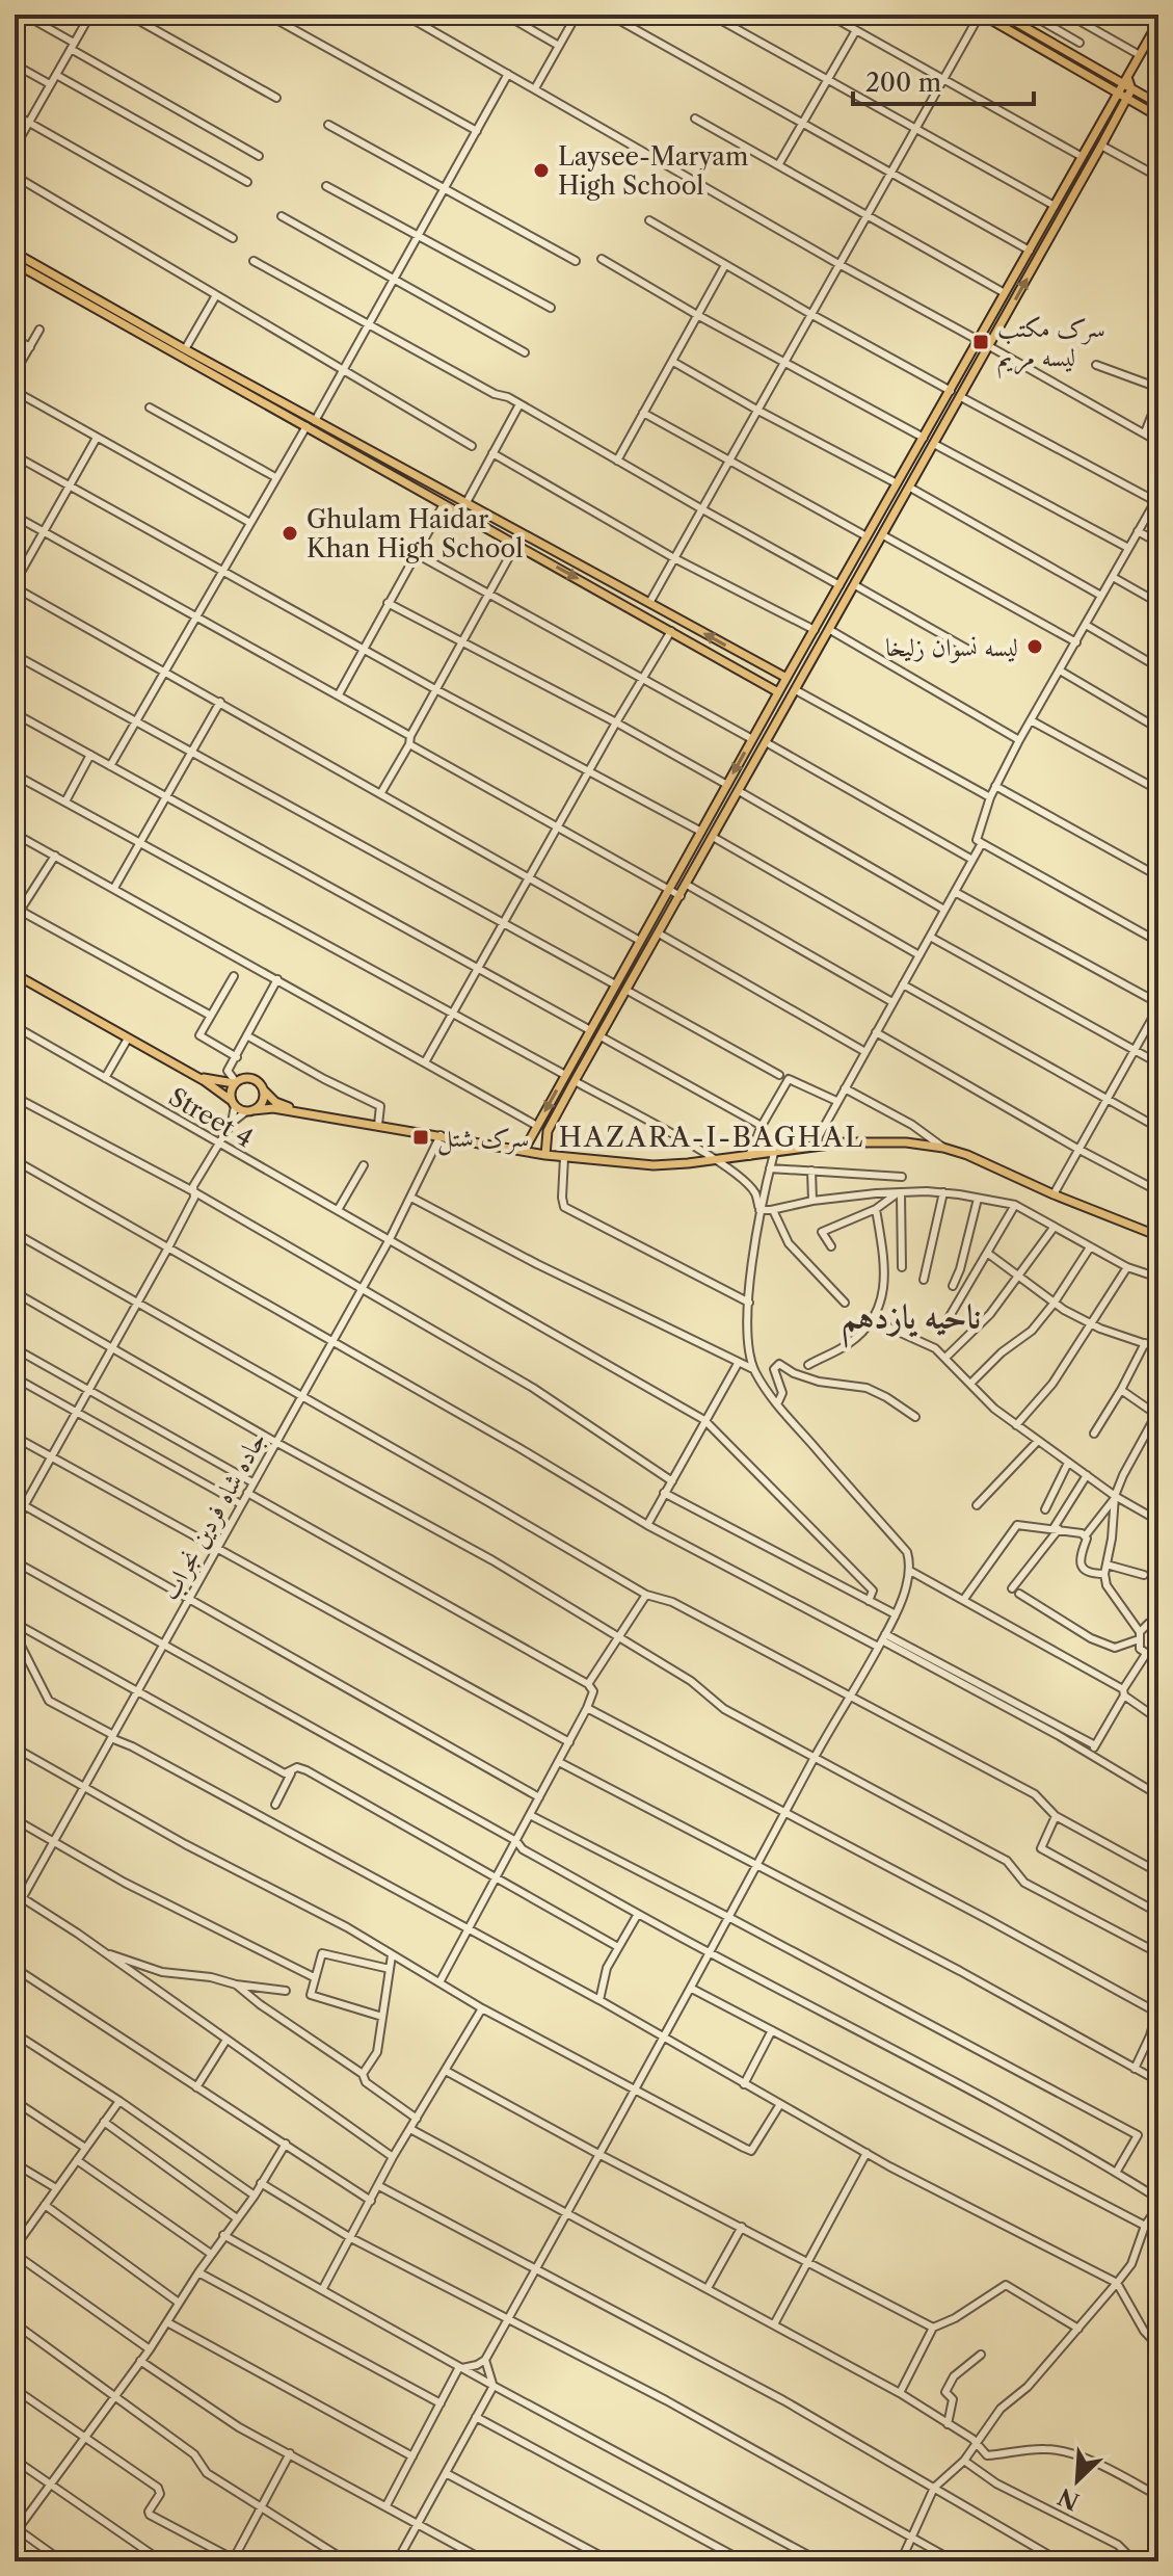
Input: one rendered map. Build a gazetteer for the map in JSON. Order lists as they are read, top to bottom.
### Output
{
  "streets": {
    "street": ["Street 4", "جاده شاه فردین نجراب"]
  },
  "crossings": [
    ["Street 4", "جاده شاه فردین نجراب"]
  ],
  "districts": ["HAZARA-I-BAGHAL", "ناحیه یازدهم"],
  "places": {
    "other": ["Laysee-Maryam High School", "Ghulam Haidar Khan High School", "لیسه نسوان زلیخا"],
    "transit": ["سرک مکتب لیسه مریم", "سرک شتل"]
  },
  "scale_bar": "200 m",
  "north": "bottom left"
}
